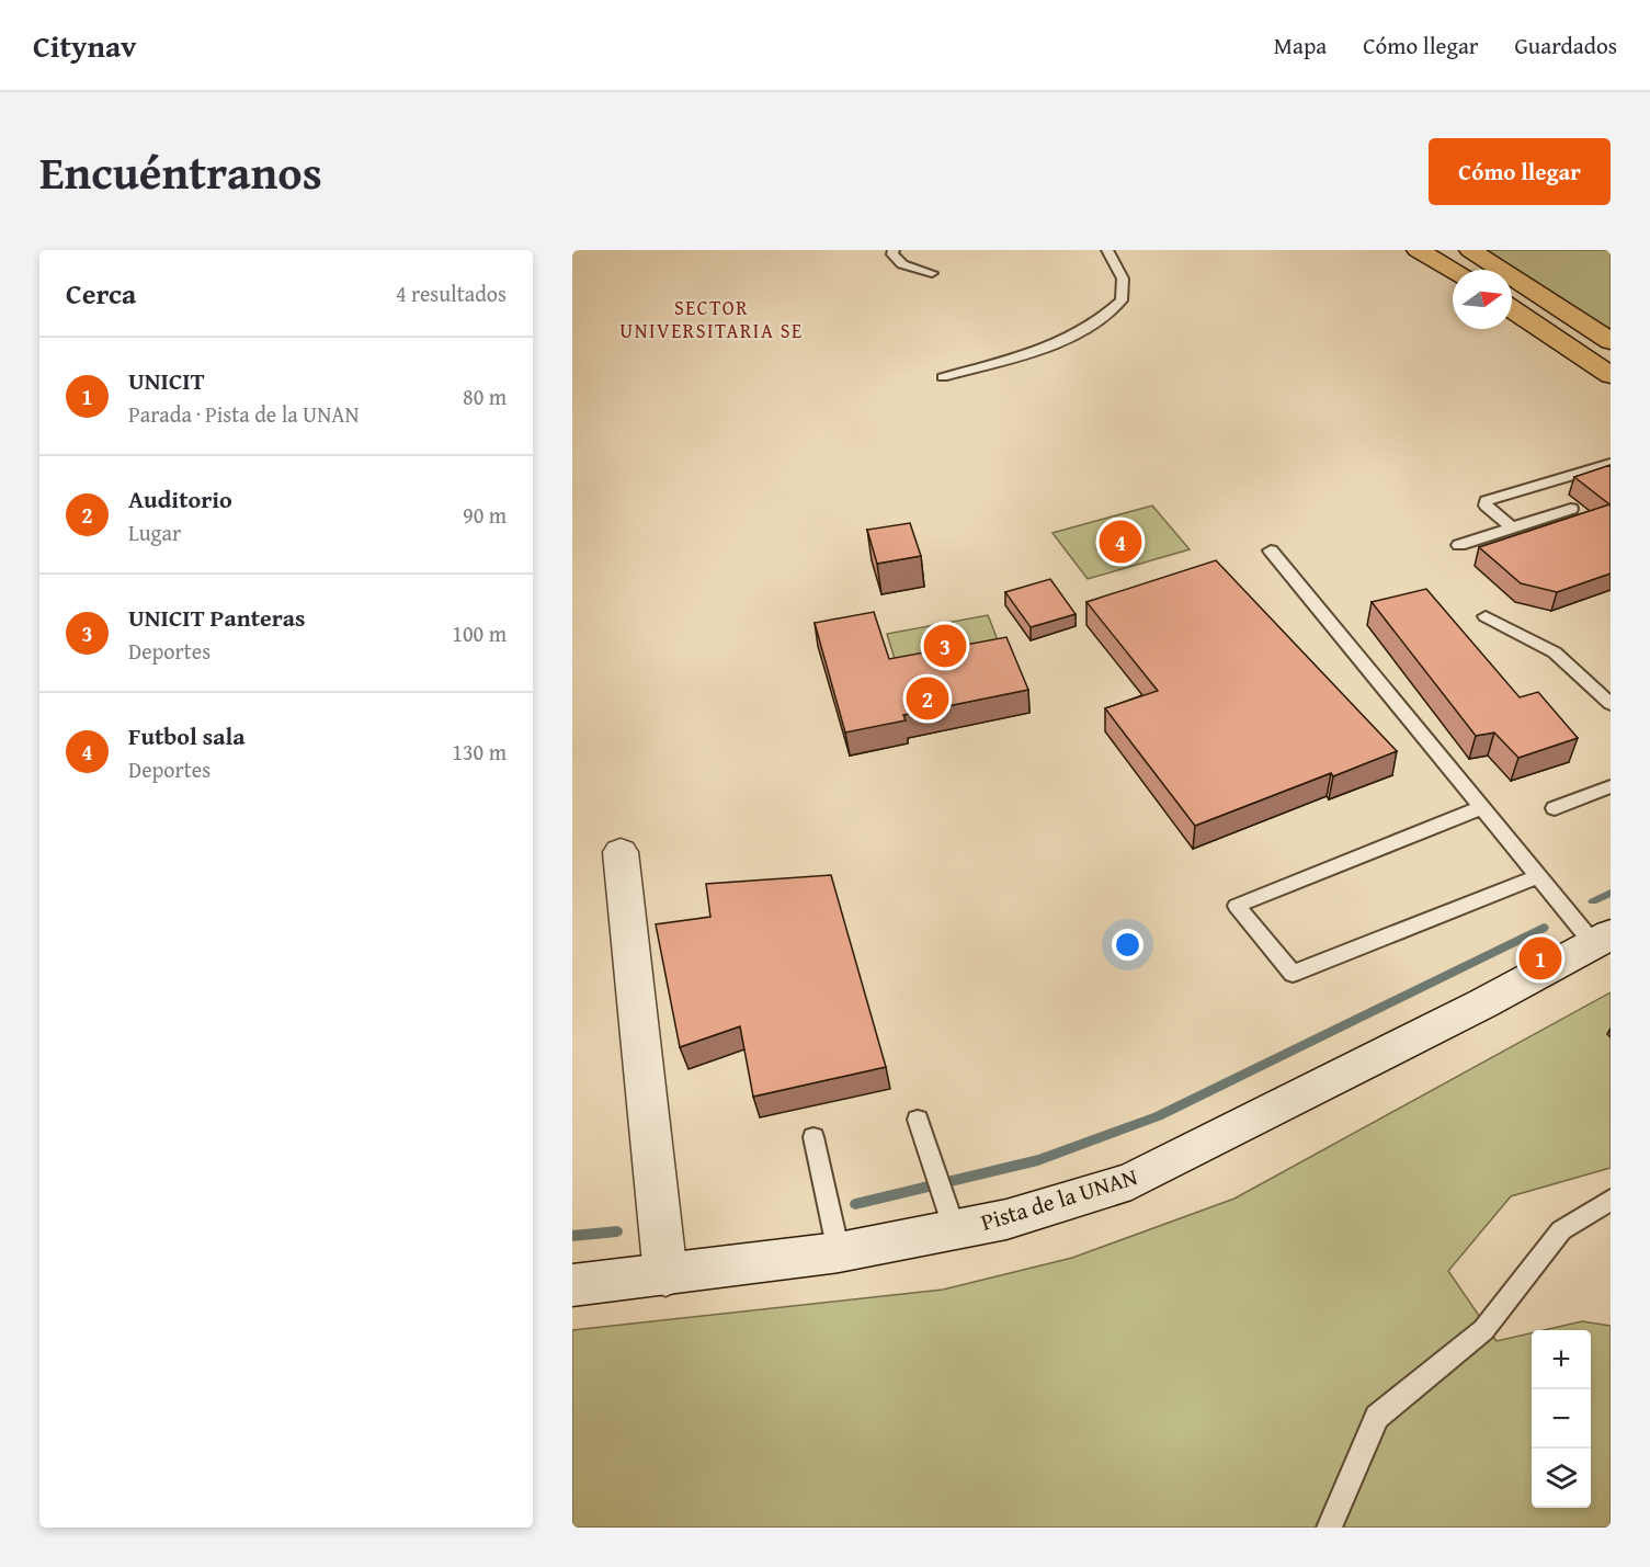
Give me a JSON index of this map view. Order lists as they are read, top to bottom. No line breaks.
{"streets":{"main road":["Pista de la UNAN"]},"districts":["SECTOR UNIVERSITARIA SE"],"north":"right","page":{"header":"Citynav","nav":["Mapa","Cómo llegar","Guardados"],"title":"Encuéntranos","buttons":"Cómo llegar","heading":["Cerca","4 resultados"],"list":[{"mark":"1","name":"UNICIT","note":"Parada · Pista de la UNAN","value":"80 m"},{"mark":"2","name":"Auditorio","note":"Lugar","value":"90 m"},{"mark":"3","name":"UNICIT Panteras","note":"Deportes","value":"100 m"},{"mark":"4","name":"Futbol sala","note":"Deportes","value":"130 m"}],"pins":["4","3","2","1"],"map_buttons":["+","−"]}}
